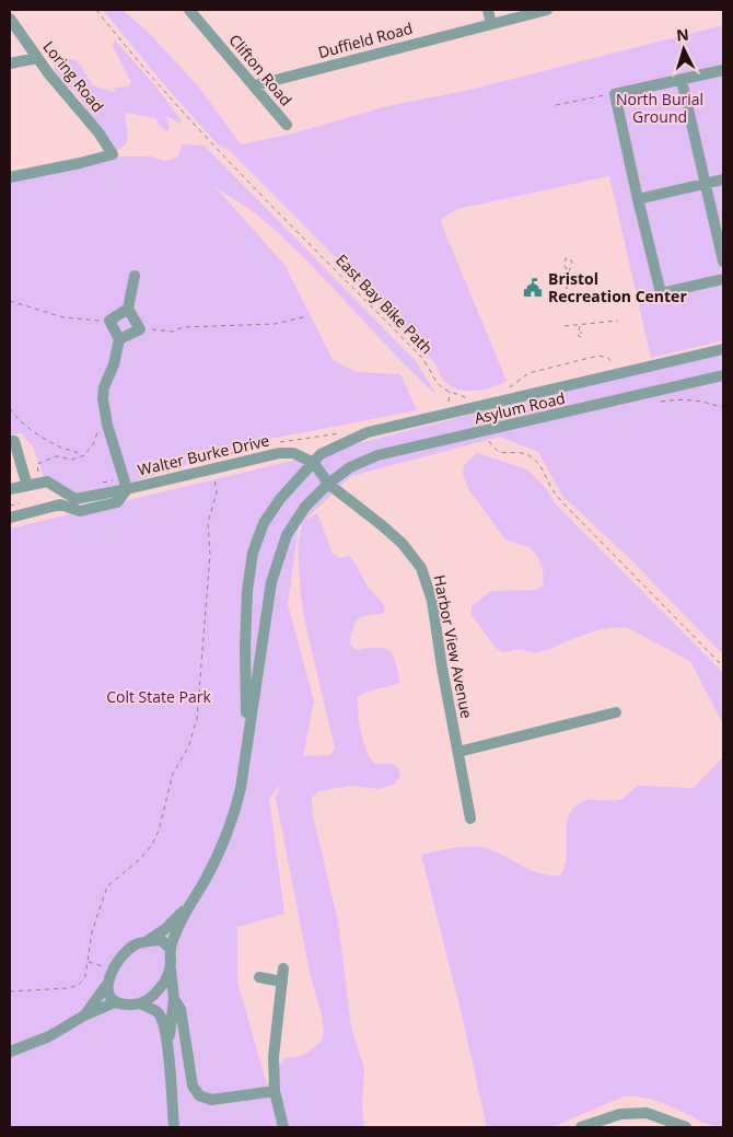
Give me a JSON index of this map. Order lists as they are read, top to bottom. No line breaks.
{"streets":{"street":["Duffield Road","Clifton Road","Loring Road","Asylum Road","Walter Burke Drive","Harbor View Avenue"],"path":["East Bay Bike Path"]},"crossings":[["Duffield Road","Clifton Road"],["East Bay Bike Path","Asylum Road"],["Asylum Road","Walter Burke Drive"],["Asylum Road","Harbor View Avenue"],["Walter Burke Drive","Harbor View Avenue"]],"parks":["North Burial Ground","Colt State Park"],"places":{"public building":["Bristol Recreation Center"]},"north":"top"}
